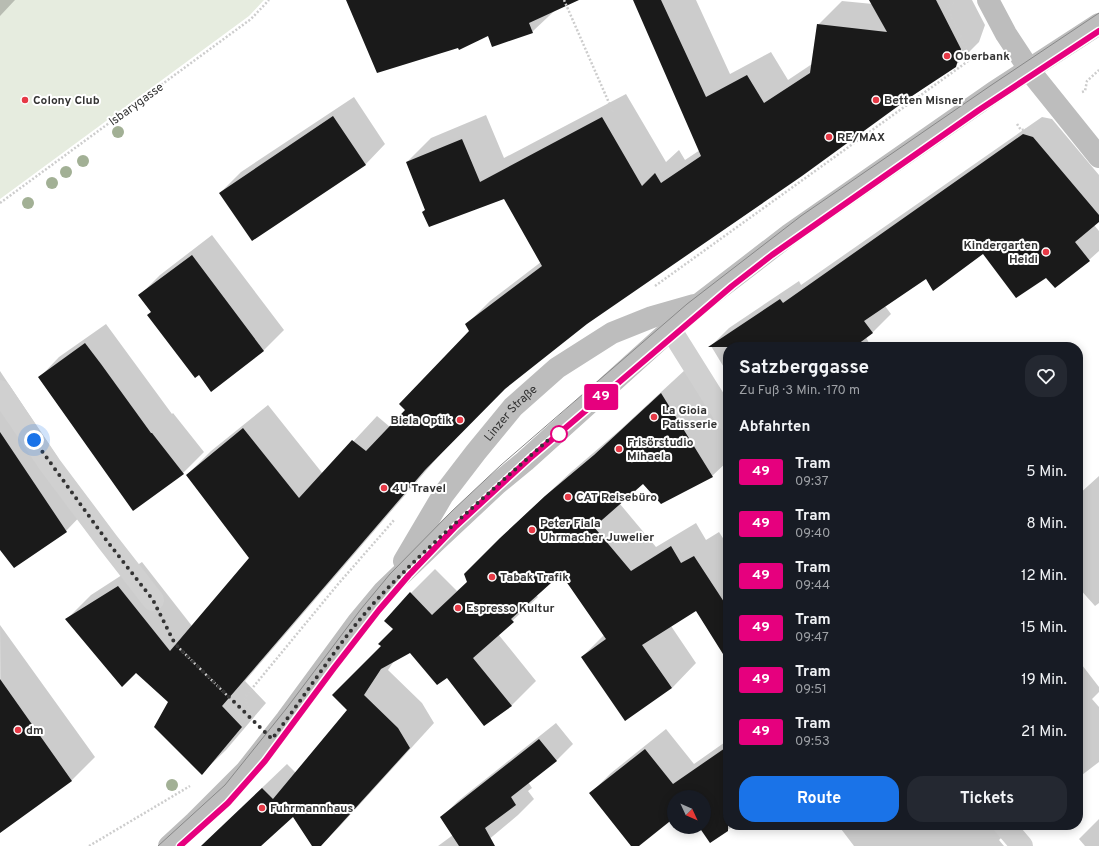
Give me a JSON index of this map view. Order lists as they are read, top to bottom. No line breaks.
{"streets":{"main road":["Linzer Straße"],"path":["Isbarygasse"]},"places":["Oberbank","Colony Club","Betten Misner","RE/MAX","Kindergarten Heidi","La Gioia Patisserie","Biela Optik","Frisörstudio Mihaela","4U Travel","CAT Reisebüro","Peter Fiala Uhrmacher Juwelier","Tabak Trafik","Espresso Kultur","dm","Fuhrmannhaus"],"lines":["tram line 49"],"north":"bottom right","page":{"on_map":"49","heading":[["Satzberggasse","Zu Fuß · 3 Min. · 170 m"],"Abfahrten"],"list":[{"mark":"49","name":"Tram","note":"09:37","value":"5 Min."},{"mark":"49","name":"Tram","note":"09:40","value":"8 Min."},{"mark":"49","name":"Tram","note":"09:44","value":"12 Min."},{"mark":"49","name":"Tram","note":"09:47","value":"15 Min."},{"mark":"49","name":"Tram","note":"09:51","value":"19 Min."},{"mark":"49","name":"Tram","note":"09:53","value":"21 Min."}],"buttons":["Route","Tickets"]}}
